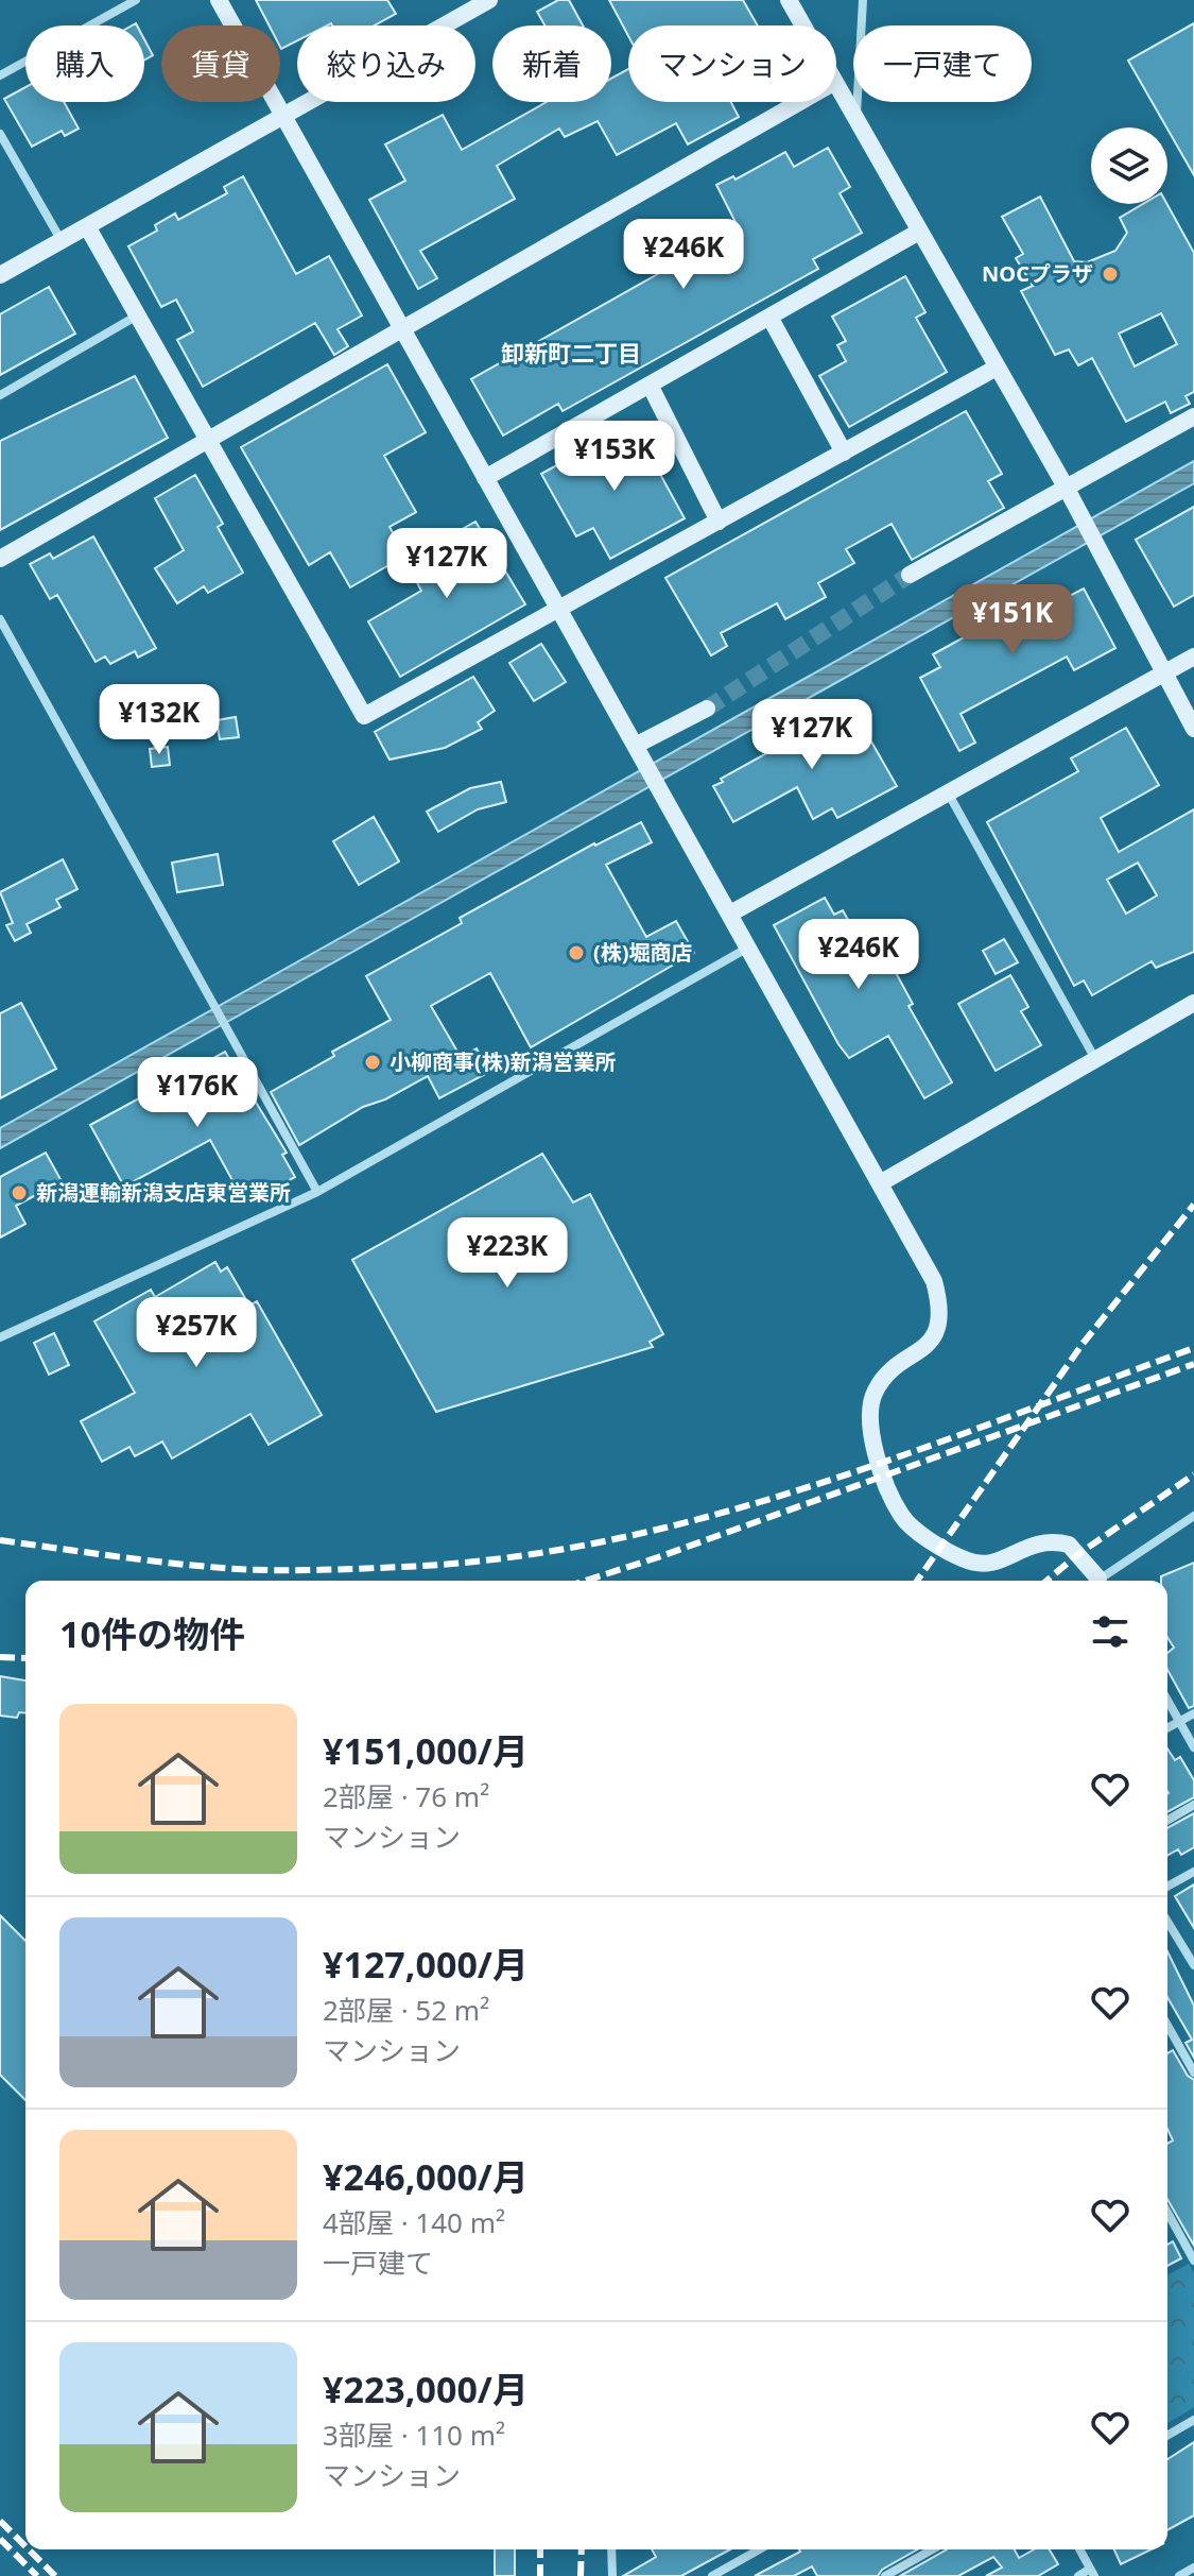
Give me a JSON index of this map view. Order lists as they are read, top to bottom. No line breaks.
{"districts":["卸新町二丁目"],"places":["NOCプラザ","(株)堀商店","小柳商事(株)新潟営業所","新潟運輸新潟支店東営業所"],"page":{"chip":["購入","賃貸","絞り込み","新着","マンション","一戸建て"],"price":["¥246K","¥153K","¥127K","¥151K","¥132K","¥127K","¥246K","¥176K","¥223K","¥257K"],"heading":"10件の物件","list":[{"name":"¥151,000/月","note":"2部屋 · 76 m² · マンション"},{"name":"¥127,000/月","note":"2部屋 · 52 m² · マンション"},{"name":"¥246,000/月","note":"4部屋 · 140 m² · 一戸建て"},{"name":"¥223,000/月","note":"3部屋 · 110 m² · マンション"}]}}
